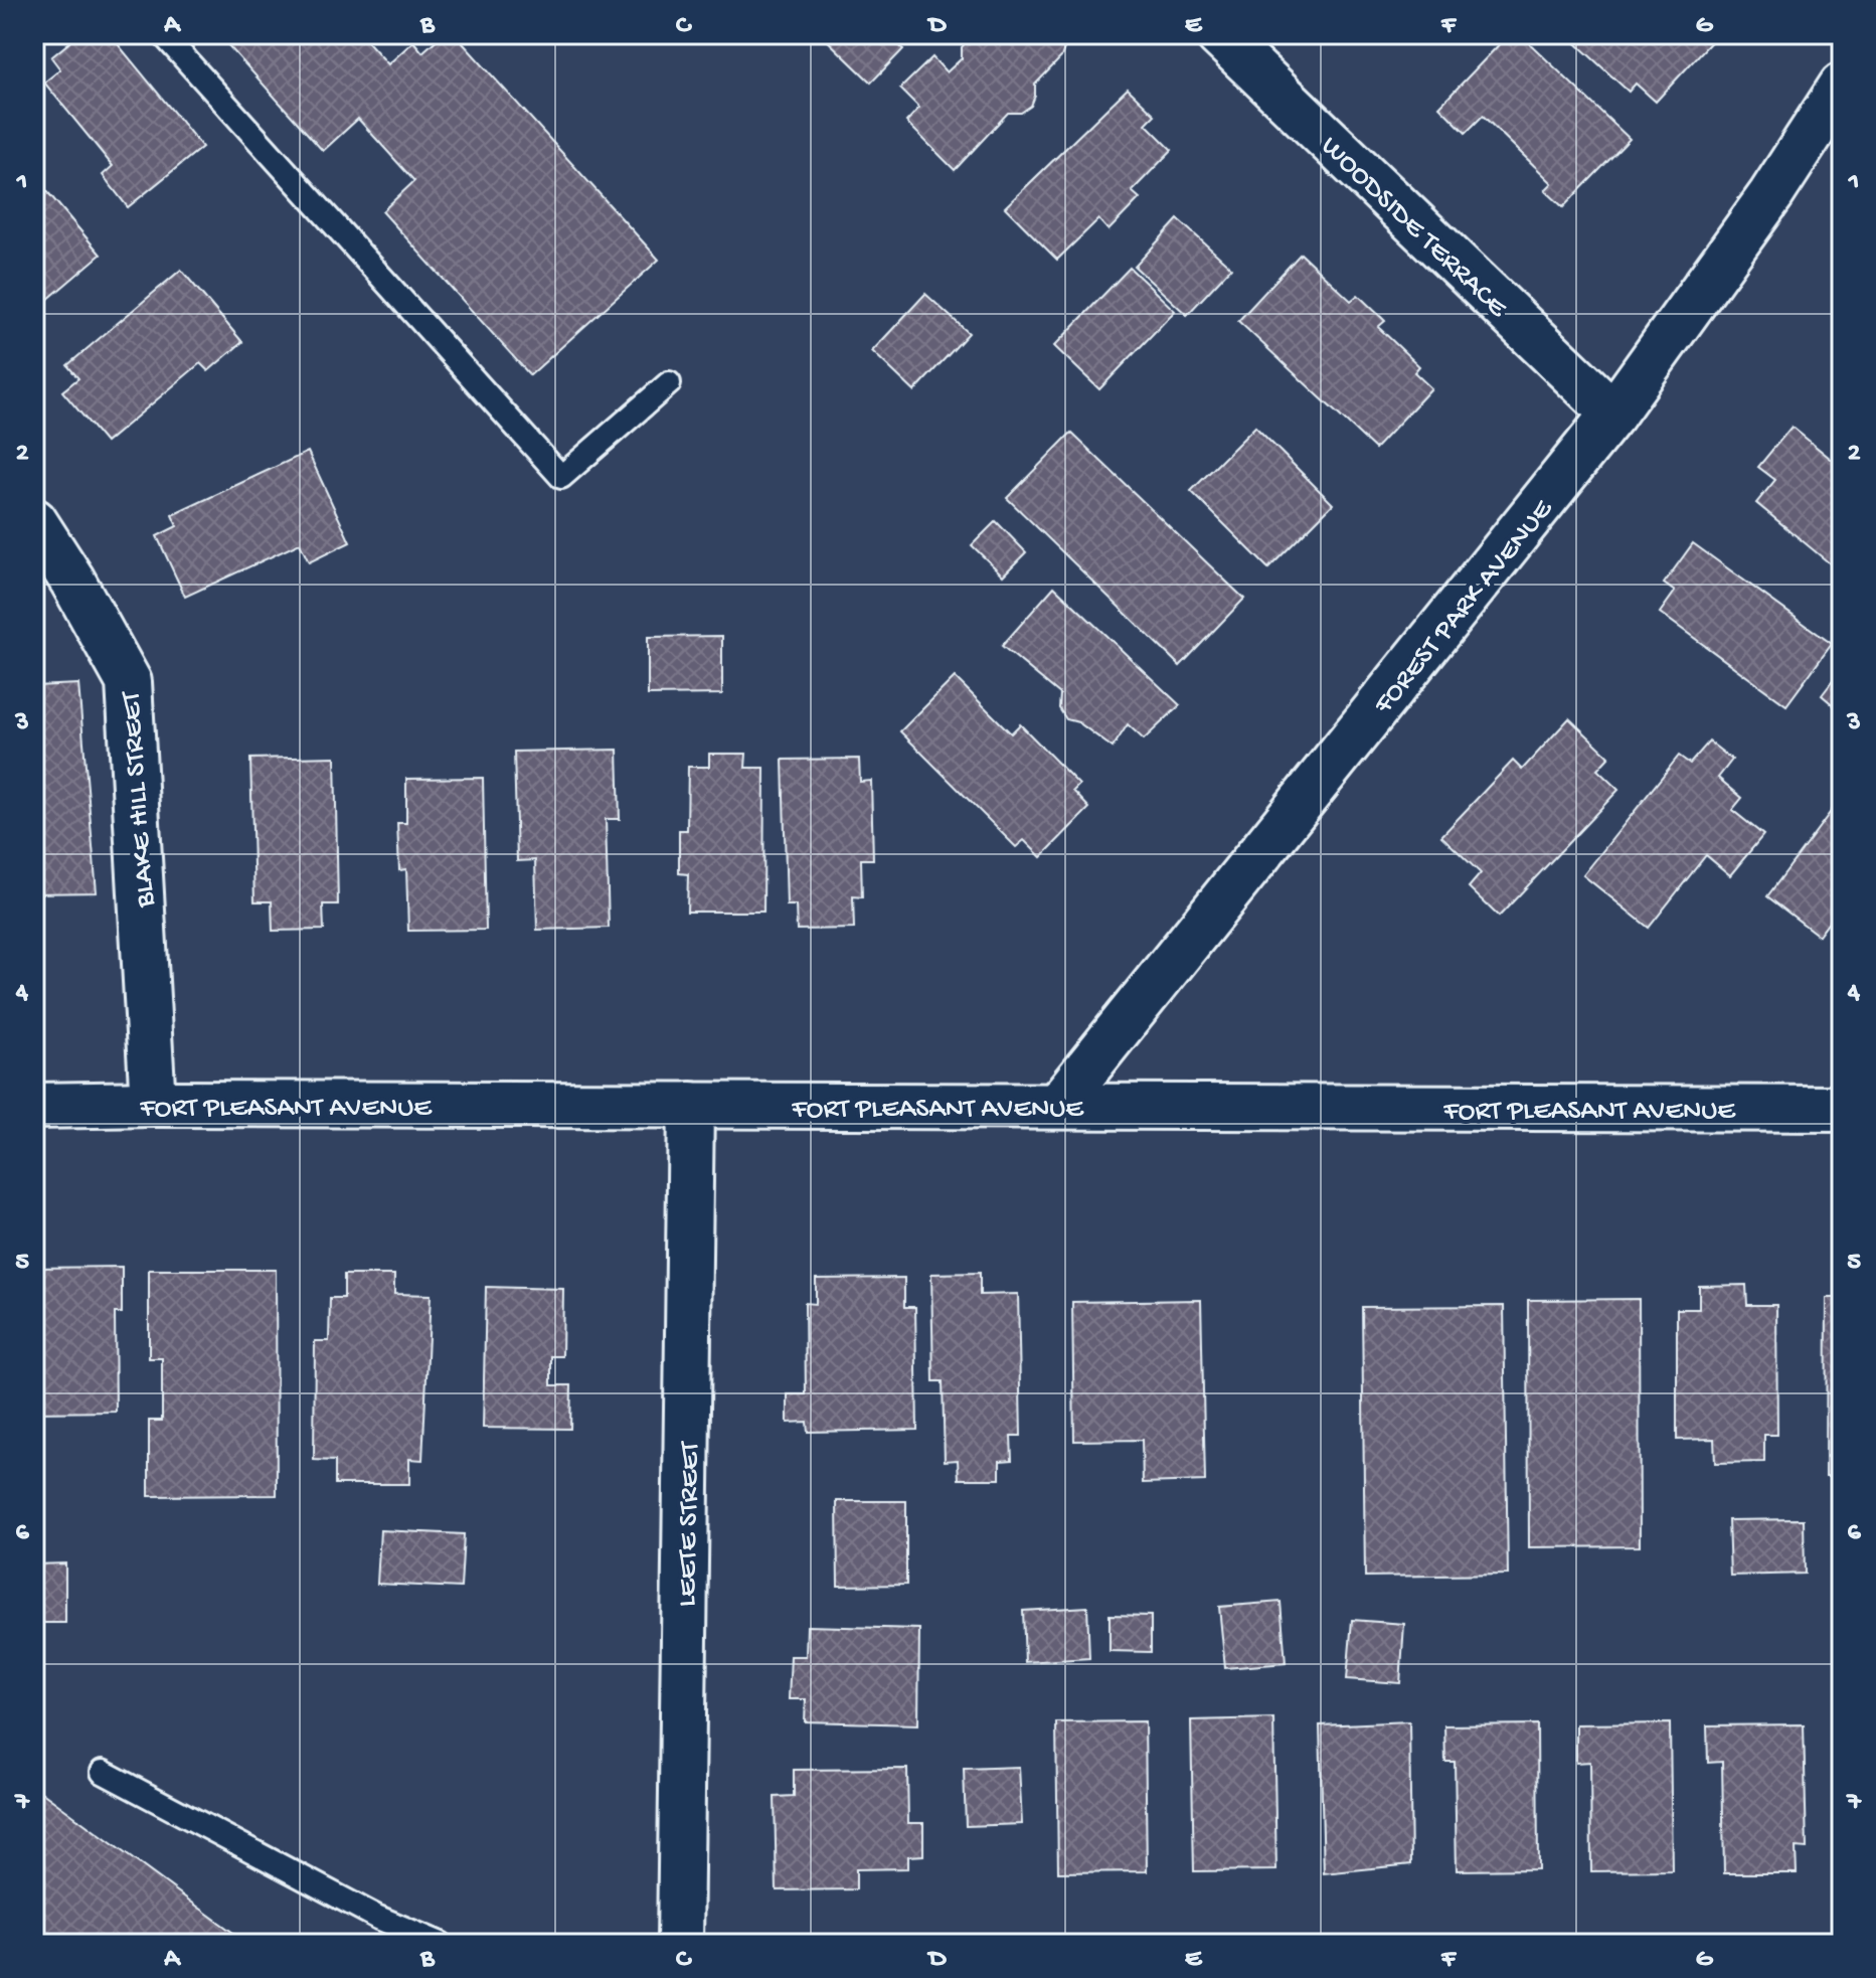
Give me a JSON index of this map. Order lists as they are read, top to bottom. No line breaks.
{"streets":{"street":["WOODSIDE TERRACE","FOREST PARK AVENUE","BLAKE HILL STREET","FORT PLEASANT AVENUE","LEETE STREET"]},"crossings":[["WOODSIDE TERRACE","FOREST PARK AVENUE"],["FOREST PARK AVENUE","FORT PLEASANT AVENUE"],["BLAKE HILL STREET","FORT PLEASANT AVENUE"],["FORT PLEASANT AVENUE","LEETE STREET"]],"grid":{"columns":["A","B","C","D","E","F","G"],"rows":["1","2","3","4","5","6","7"]}}
